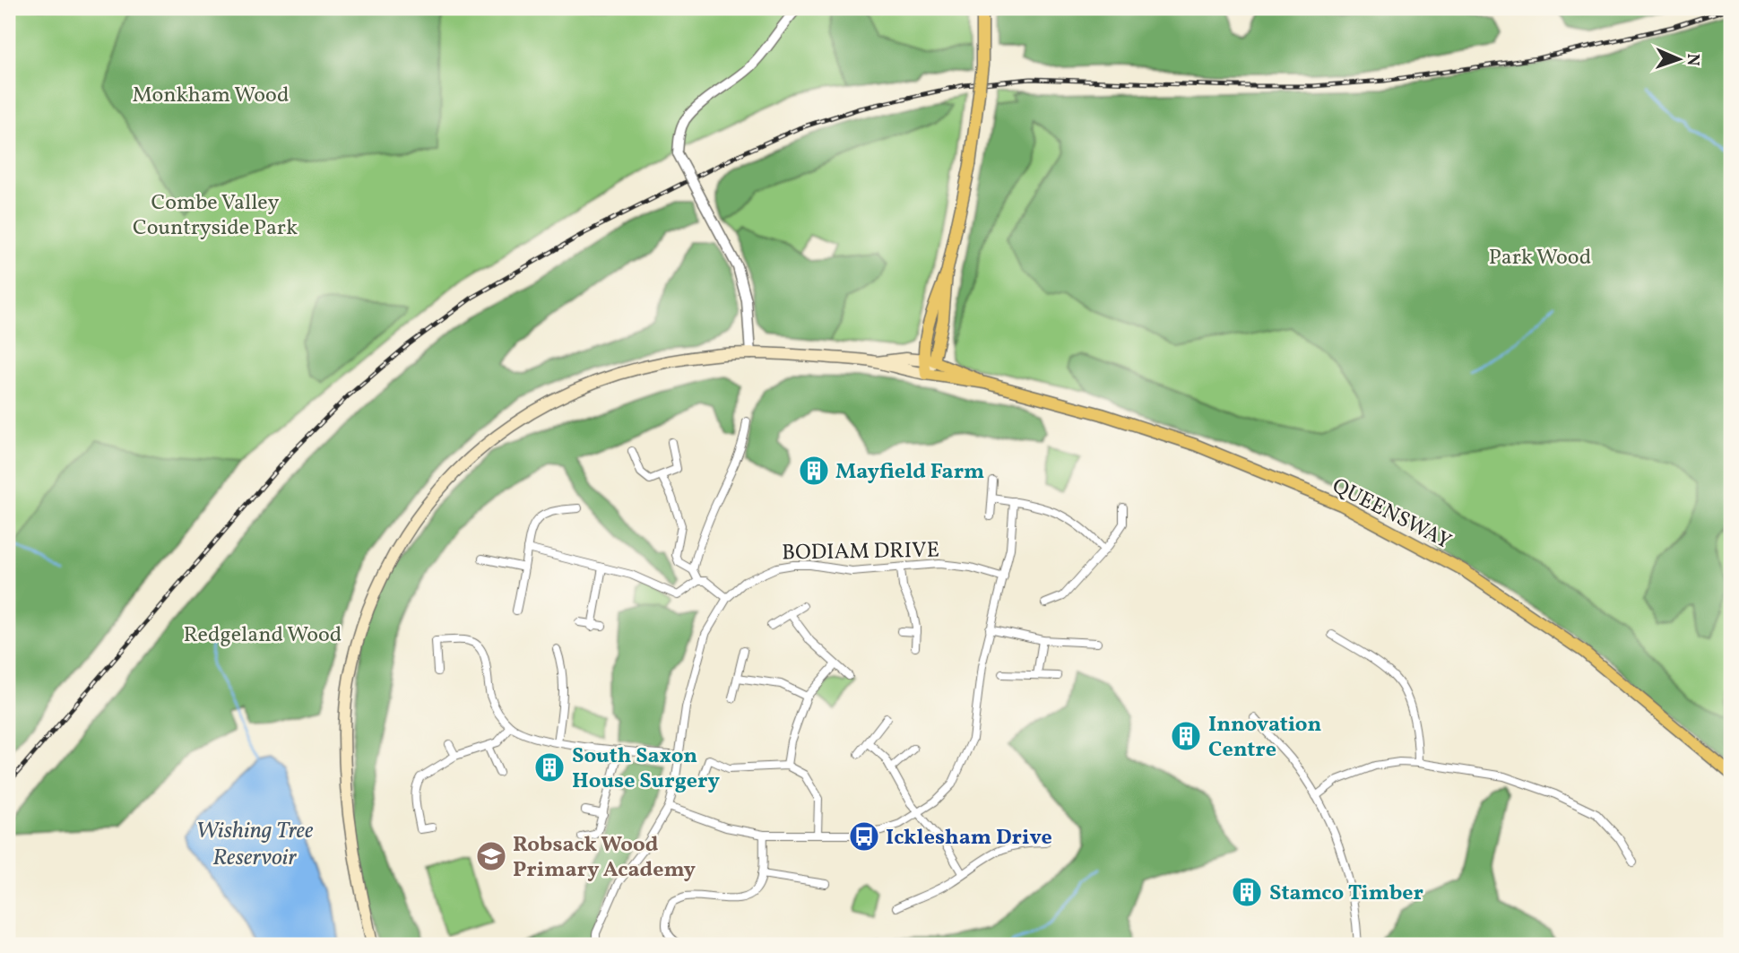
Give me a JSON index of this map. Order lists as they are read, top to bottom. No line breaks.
{"streets":{"main road":["QUEENSWAY"],"street":["BODIAM DRIVE"]},"water":["Wishing Tree Reservoir"],"parks":["Monkham Wood","Combe Valley Countryside Park","Park Wood","Redgeland Wood"],"places":{"building":["Mayfield Farm","Innovation Centre","South Saxon House Surgery","Stamco Timber"],"bus stop":["Icklesham Drive"],"school or university":["Robsack Wood Primary Academy"]},"north":"right"}
